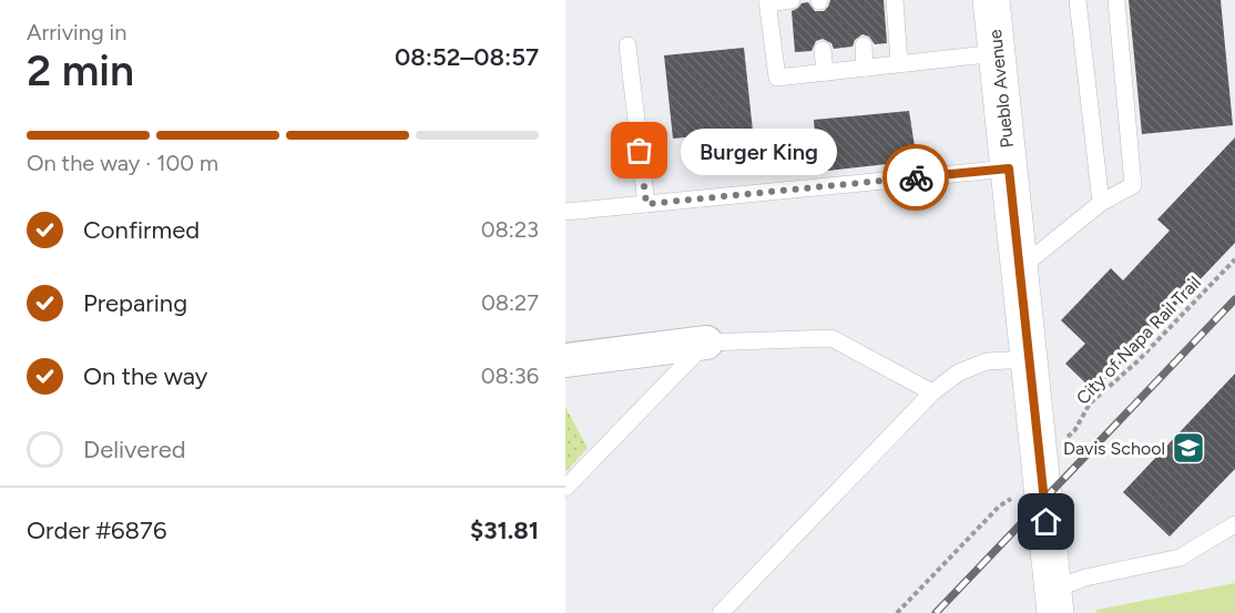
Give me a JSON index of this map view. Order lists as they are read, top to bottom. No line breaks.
{"streets":{"street":["Pueblo Avenue"],"path":["City of Napa Rail Trail"]},"crossings":[["Pueblo Avenue","City of Napa Rail Trail"]],"places":{"other":["Burger King"],"school or university":["Davis School"]},"page":{"heading":["2 min","Arriving in","08:52–08:57"],"panel":["Order #6876","$31.81"],"bar":"On the way · 100 m","bubble":"Burger King","list":[["Confirmed","08:23"],["Preparing","08:27"],["On the way","08:36"],"Delivered"]}}
